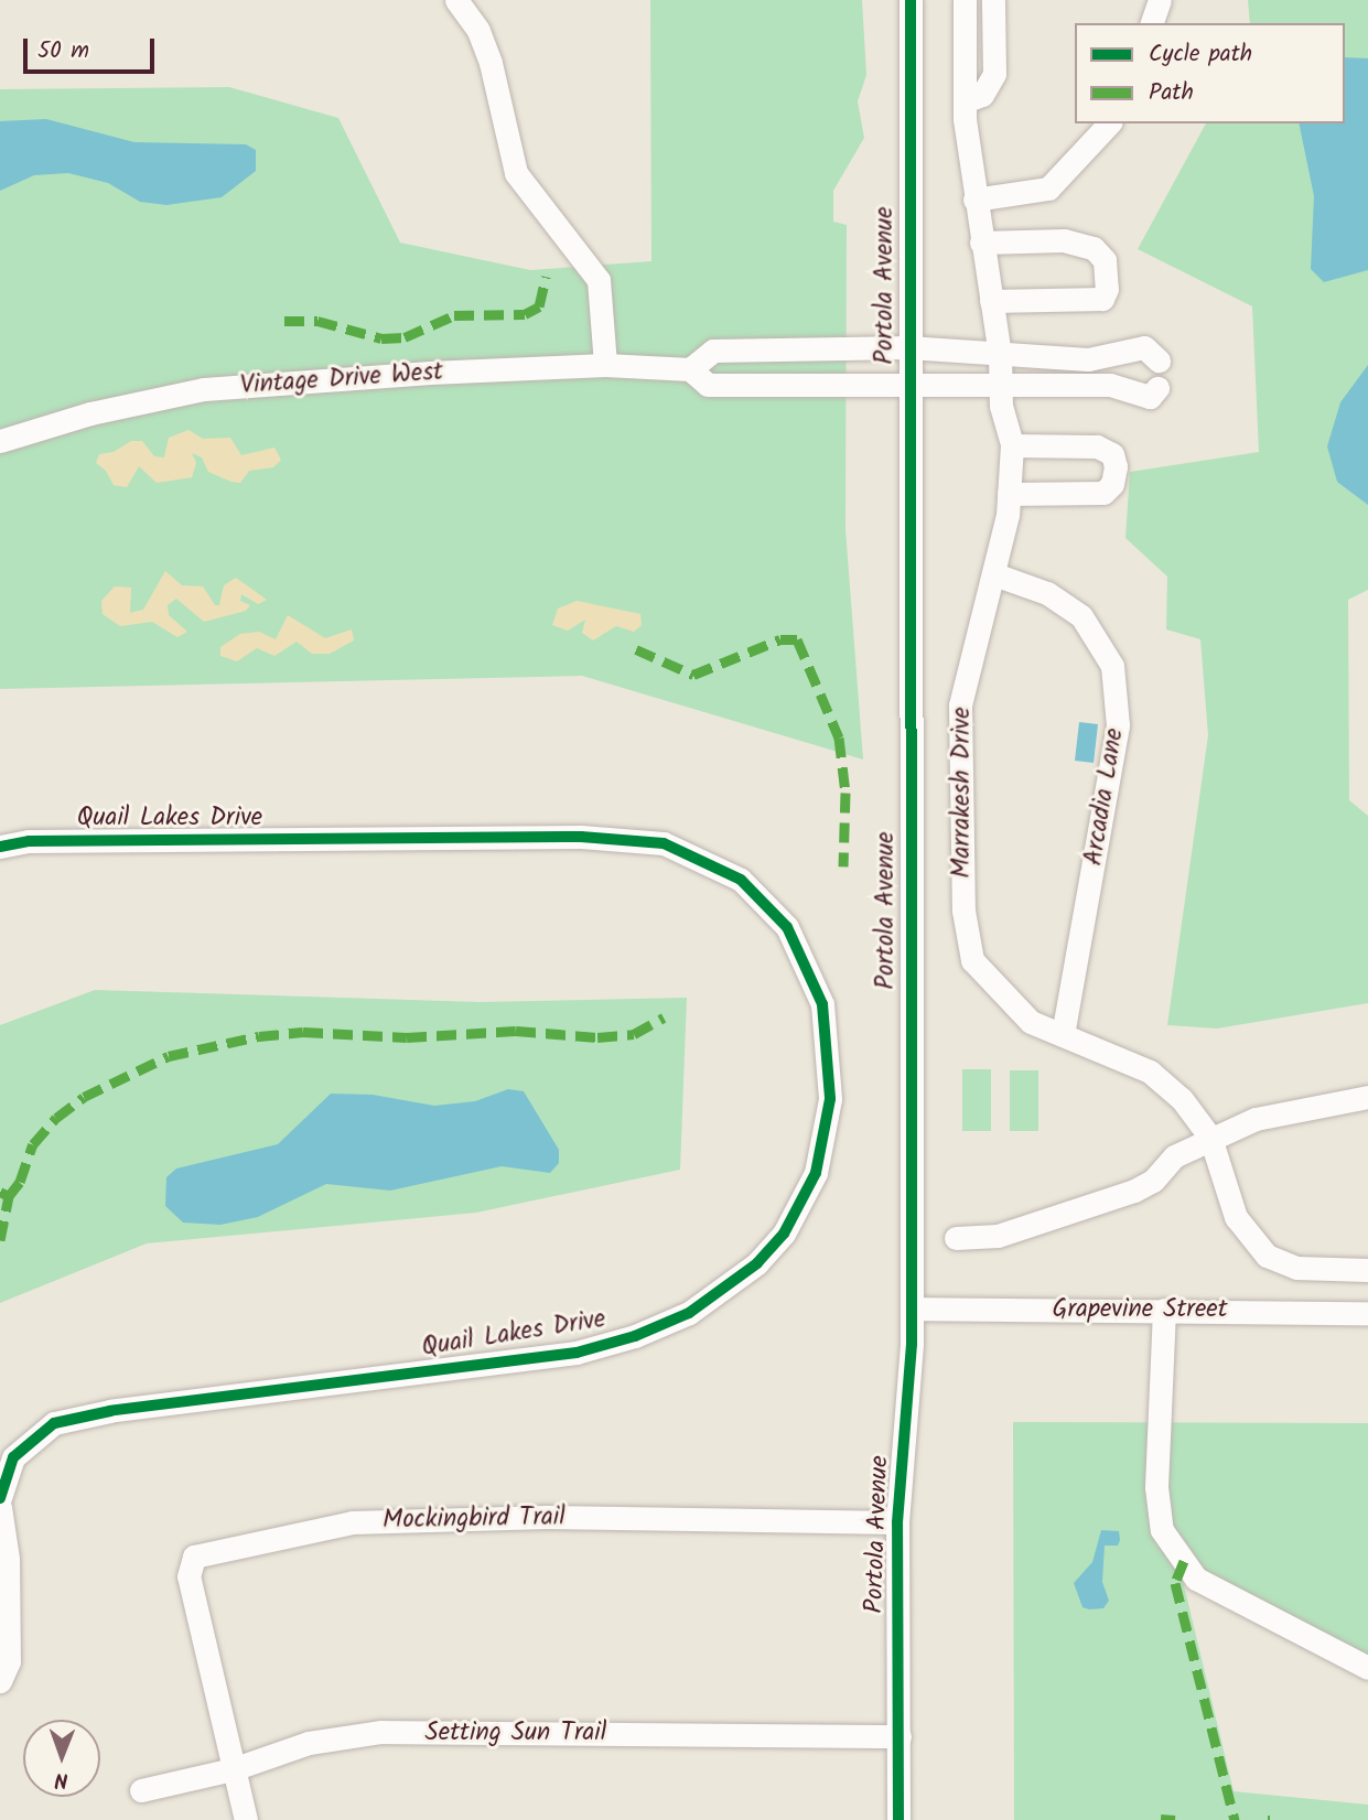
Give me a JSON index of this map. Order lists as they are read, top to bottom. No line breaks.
{"streets":{"street":["Portola Avenue","Vintage Drive West","Marrakesh Drive","Arcadia Lane","Quail Lakes Drive","Grapevine Street","Mockingbird Trail","Setting Sun Trail"]},"crossings":[["Portola Avenue","Vintage Drive West"],["Portola Avenue","Grapevine Street"],["Portola Avenue","Mockingbird Trail"],["Portola Avenue","Setting Sun Trail"],["Vintage Drive West","Marrakesh Drive"],["Marrakesh Drive","Arcadia Lane"],["Mockingbird Trail","Setting Sun Trail"]],"legend":["Cycle path","Path"],"scale_bar":"50 m","north":"bottom"}
